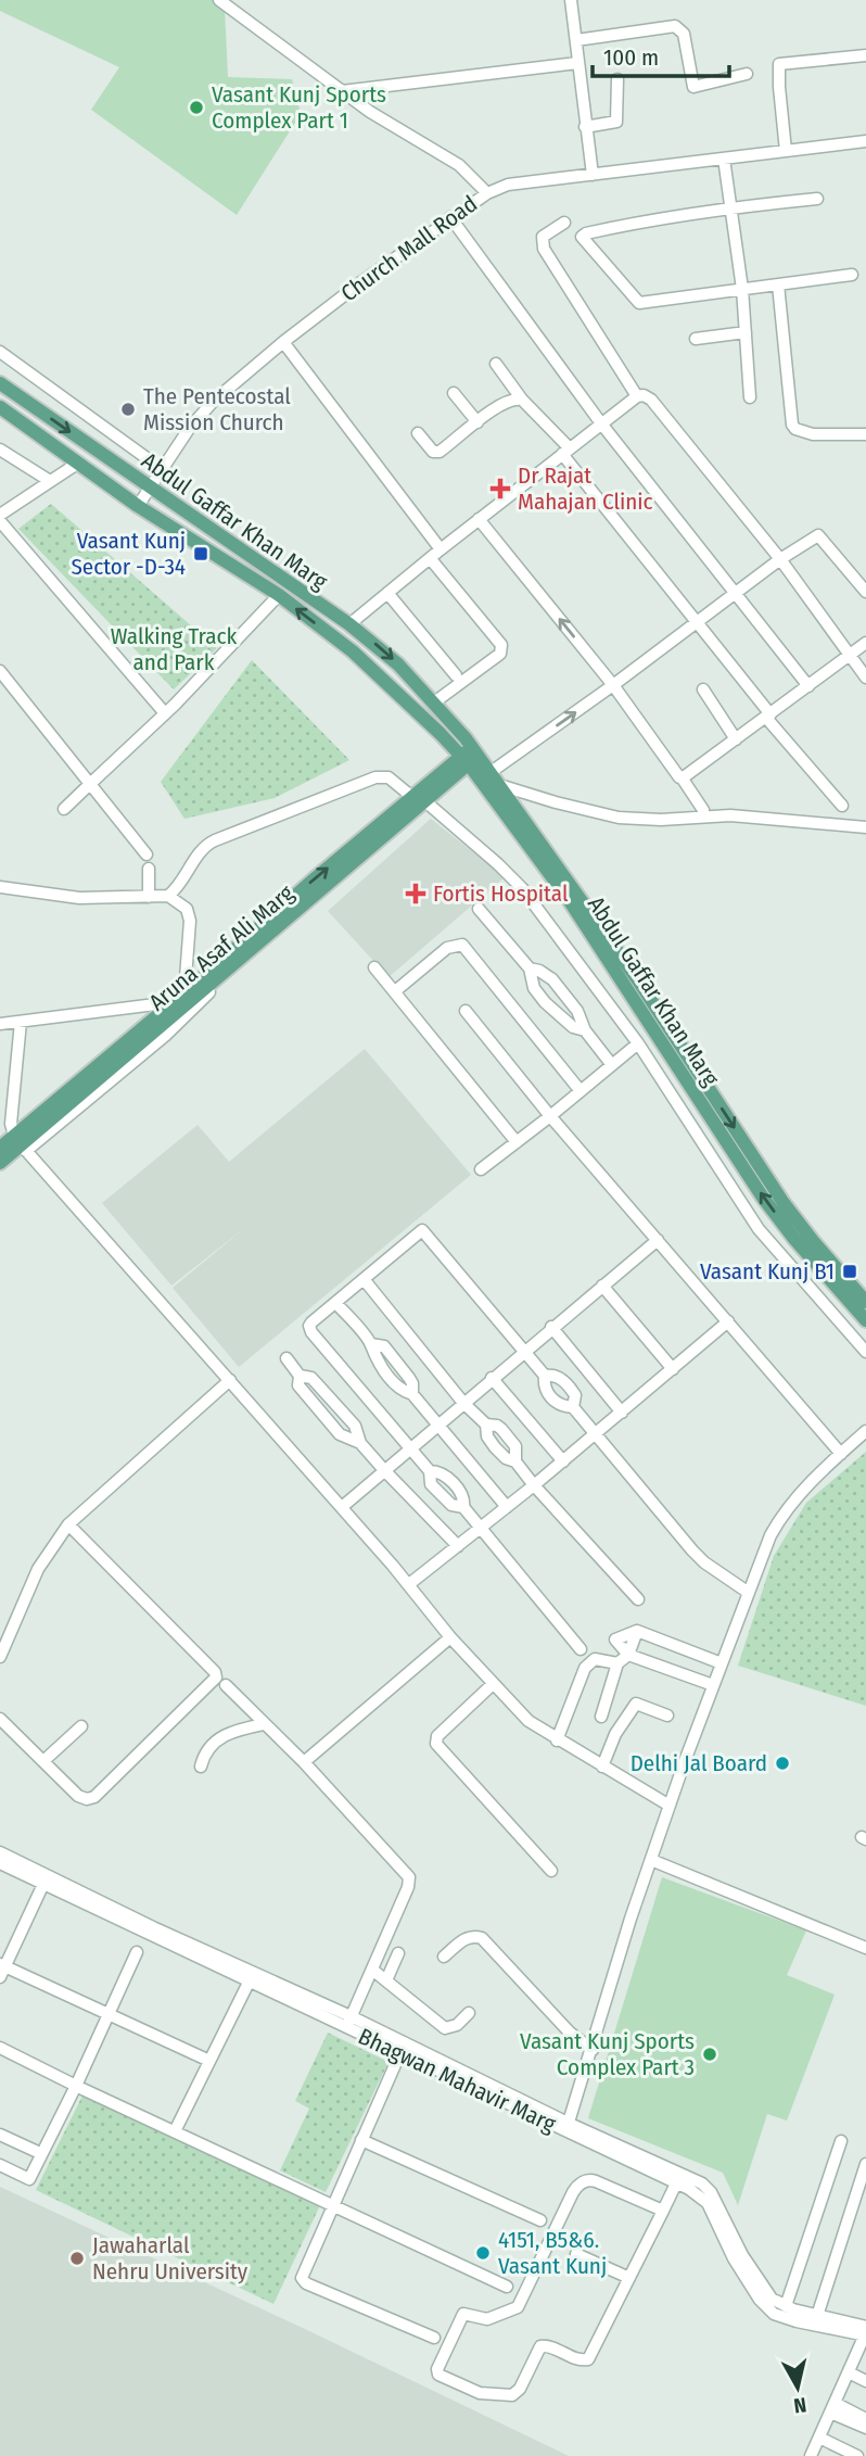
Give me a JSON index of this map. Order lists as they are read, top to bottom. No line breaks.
{"streets":{"main road":["Abdul Gaffar Khan Marg","Aruna Asaf Ali Marg"],"street":["Church Mall Road","Bhagwan Mahavir Marg"]},"crossings":[["Church Mall Road","Abdul Gaffar Khan Marg"],["Abdul Gaffar Khan Marg","Aruna Asaf Ali Marg"]],"parks":["Walking Track and Park"],"places":{"other":["Vasant Kunj Sports Complex Part 1","The Pentecostal Mission Church","Delhi Jal Board","Vasant Kunj Sports Complex Part 3","4151, B5&6. Vasant Kunj","Jawaharlal Nehru University"],"health":["Dr Rajat Mahajan Clinic","Fortis Hospital"],"transit":["Vasant Kunj Sector -D-34","Vasant Kunj B1"]},"scale_bar":"100 m","north":"bottom"}
